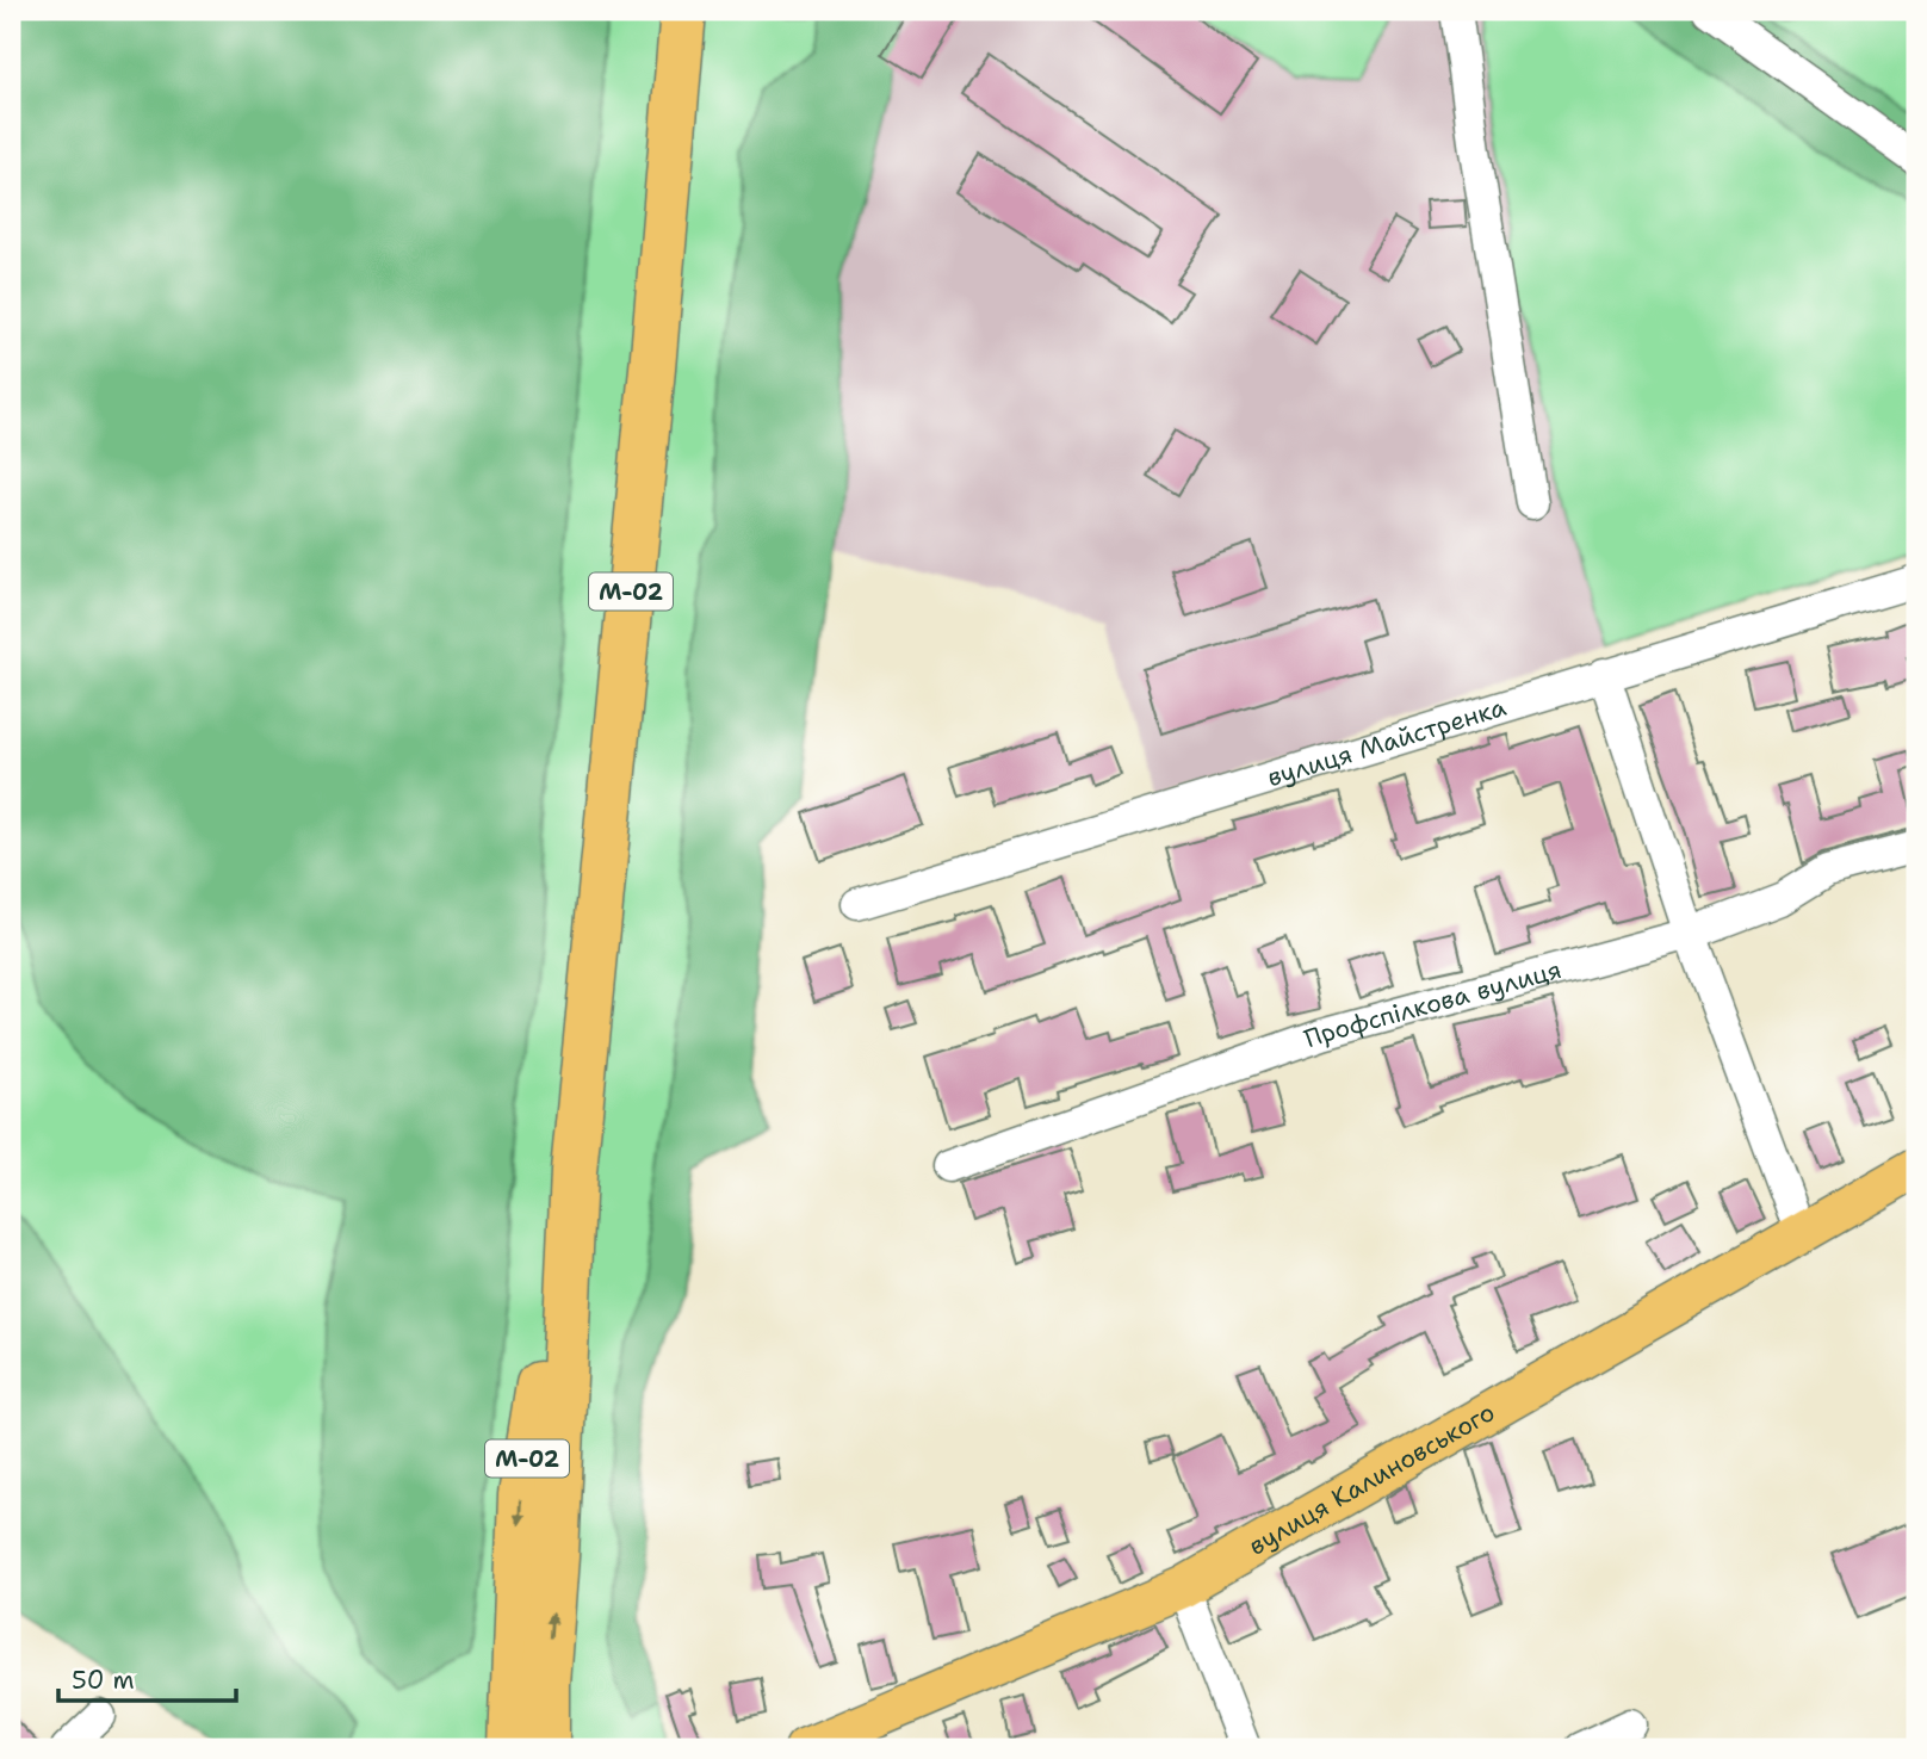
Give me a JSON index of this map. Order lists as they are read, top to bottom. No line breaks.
{"streets":{"highway":["М-02"],"main road":["вулиця Калиновського"],"street":["вулиця Майстренка","Профспілкова вулиця"]},"scale_bar":"50 m"}
